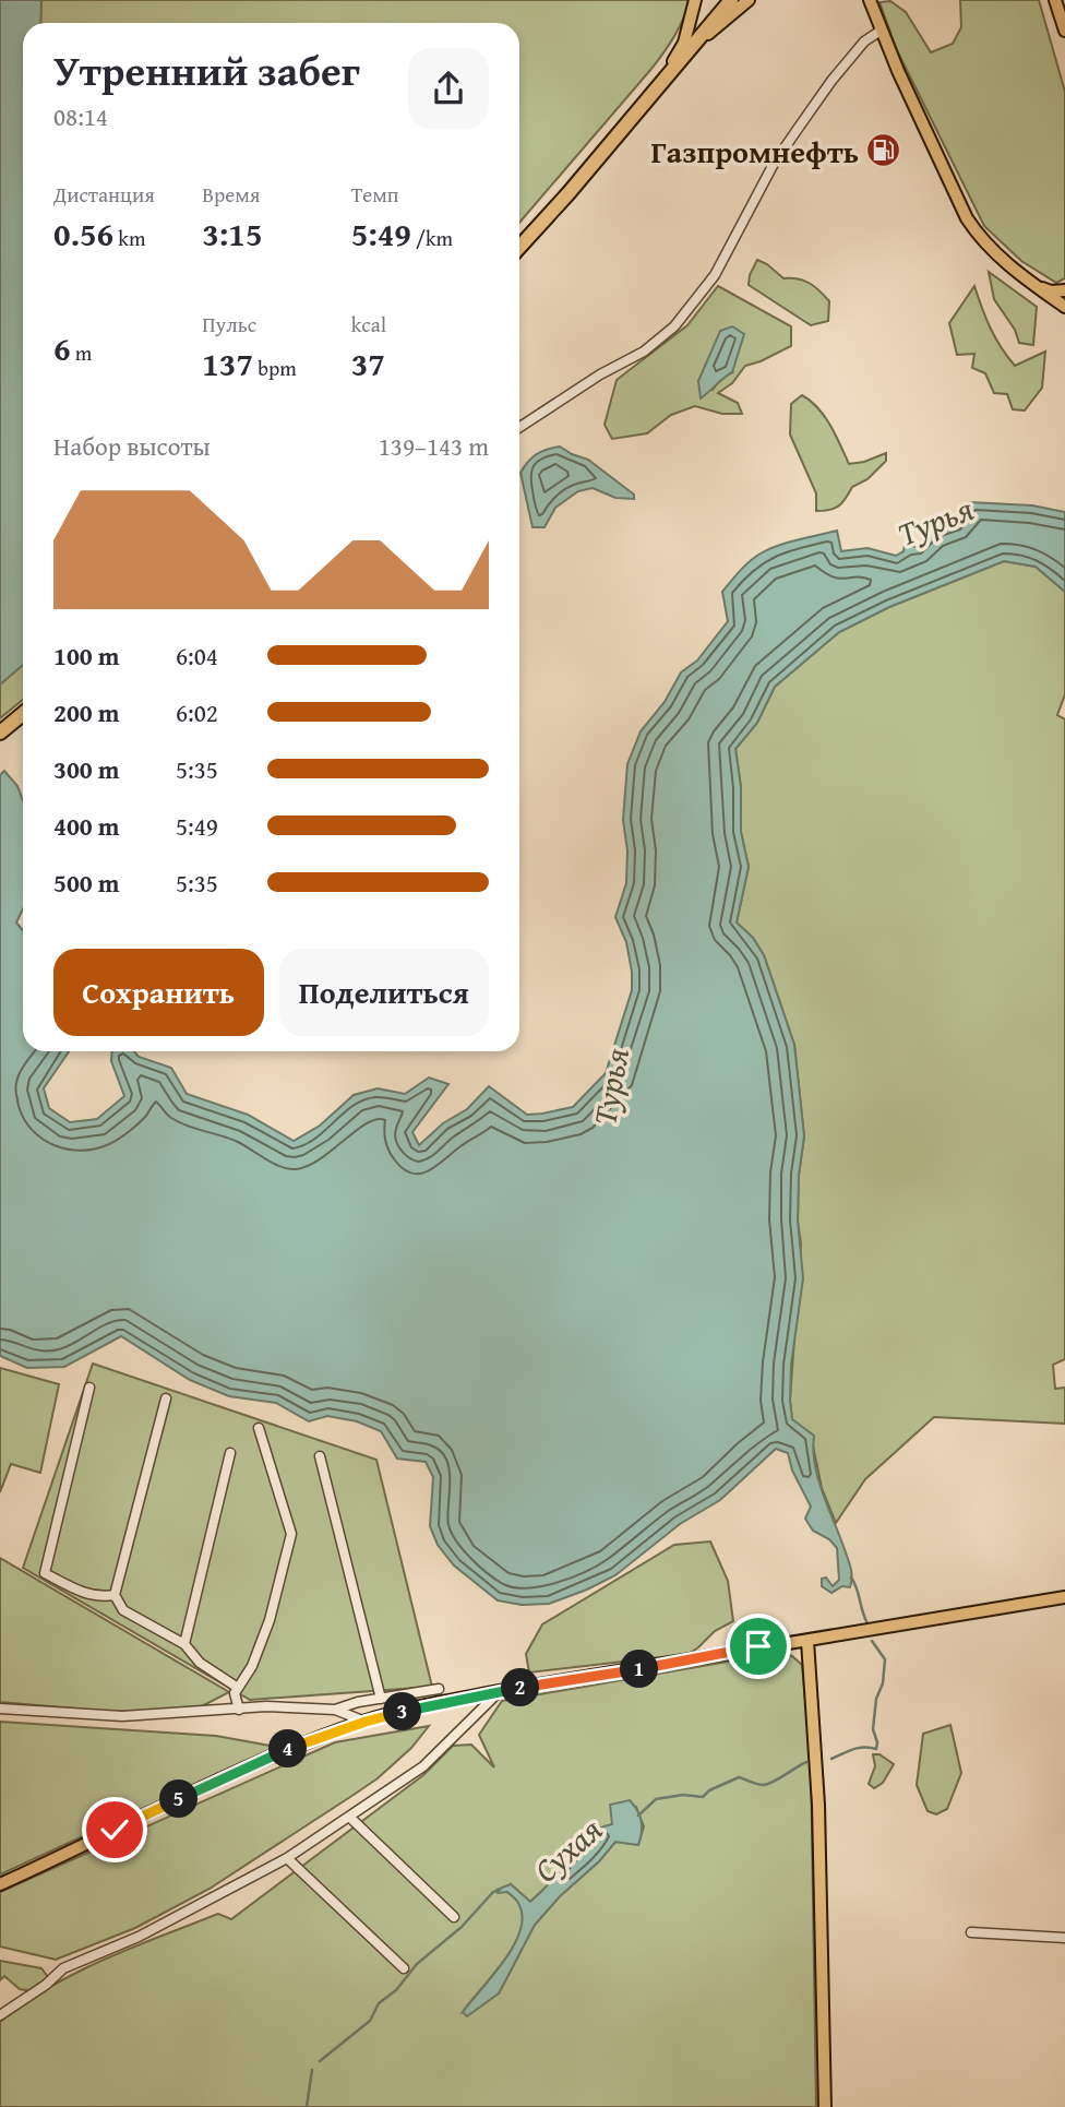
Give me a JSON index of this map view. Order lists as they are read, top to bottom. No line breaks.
{"water":["Турья","Сухая"],"places":{"fuel station":["Газпромнефть"]},"page":{"heading":["Утренний забег","08:14"],"stats":[["Дистанция","0.56 km"],["Время","3:15"],["Темп","5:49 /km"],["6 m"],["Пульс","137 bpm"],["kcal","37"]],"chart":["Набор высоты","139–143 m"],"list":[{"name":"100 m","note":"6:04"},{"name":"200 m","note":"6:02"},{"name":"300 m","note":"5:35"},{"name":"400 m","note":"5:49"},{"name":"500 m","note":"5:35"}],"buttons":["Сохранить","Поделиться"],"pins":["1","2","3","4","5"]}}
